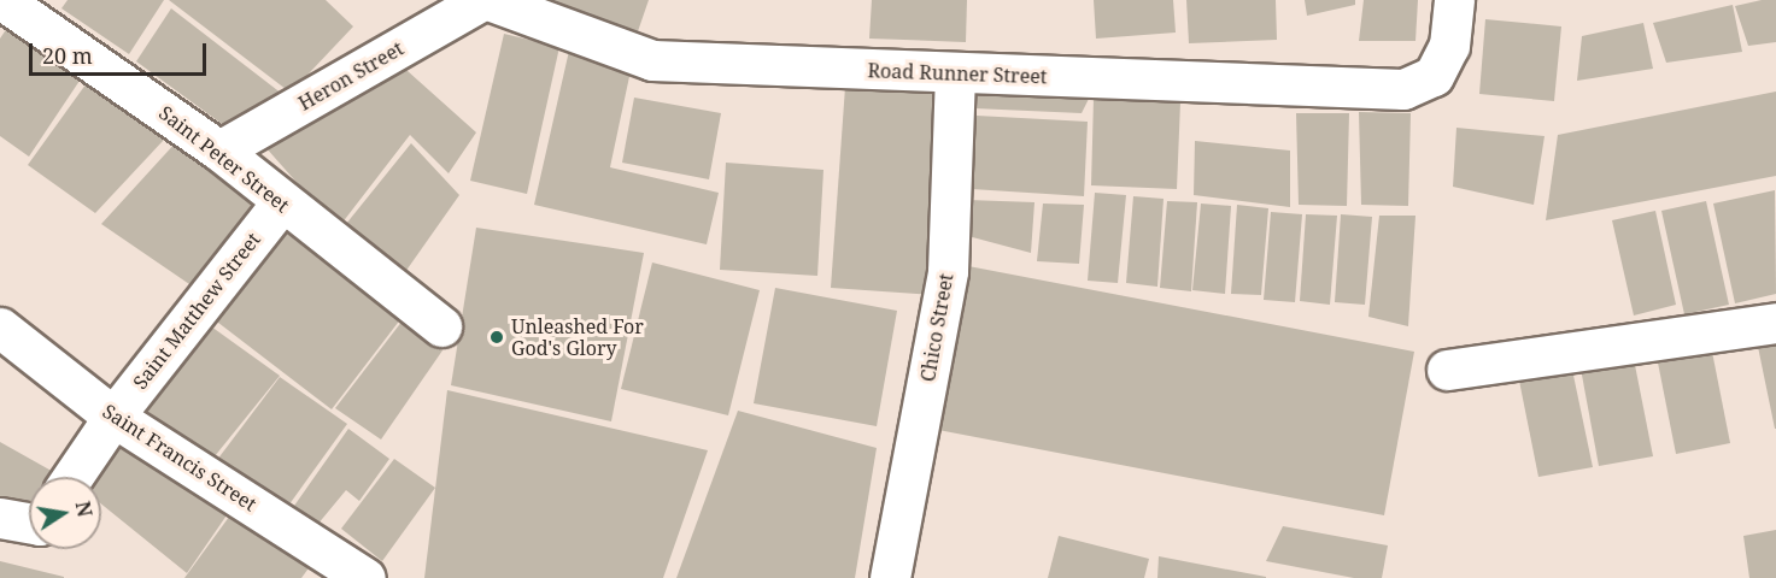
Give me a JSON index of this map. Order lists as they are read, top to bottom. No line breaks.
{"streets":{"street":["Road Runner Street","Heron Street","Saint Peter Street","Saint Matthew Street","Chico Street","Saint Francis Street"]},"crossings":[["Road Runner Street","Chico Street"],["Heron Street","Saint Peter Street"],["Saint Peter Street","Saint Matthew Street"],["Saint Matthew Street","Saint Francis Street"]],"places":["Unleashed For God's Glory"],"scale_bar":"20 m","north":"right"}
